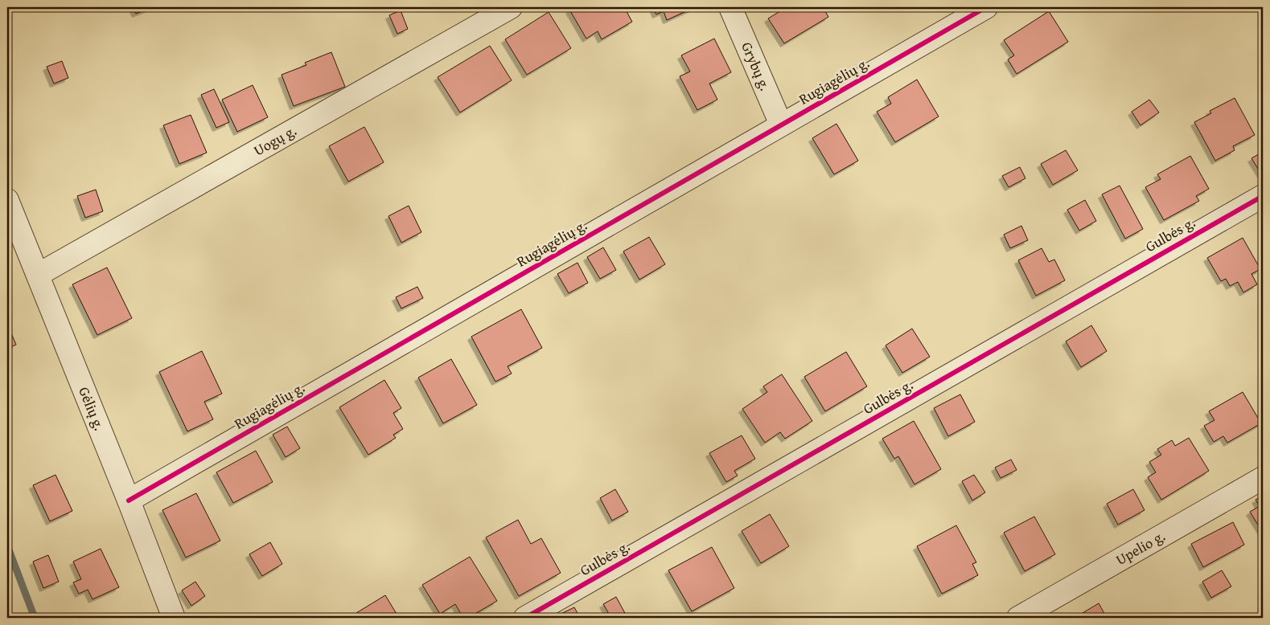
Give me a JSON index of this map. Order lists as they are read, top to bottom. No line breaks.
{"streets":{"street":["Grybų g.","Rugiagėlių g.","Uogų g.","Gulbės g.","Gėlių g.","Upelio g."]},"crossings":[["Grybų g.","Rugiagėlių g."],["Rugiagėlių g.","Gėlių g."],["Uogų g.","Gėlių g."]]}
